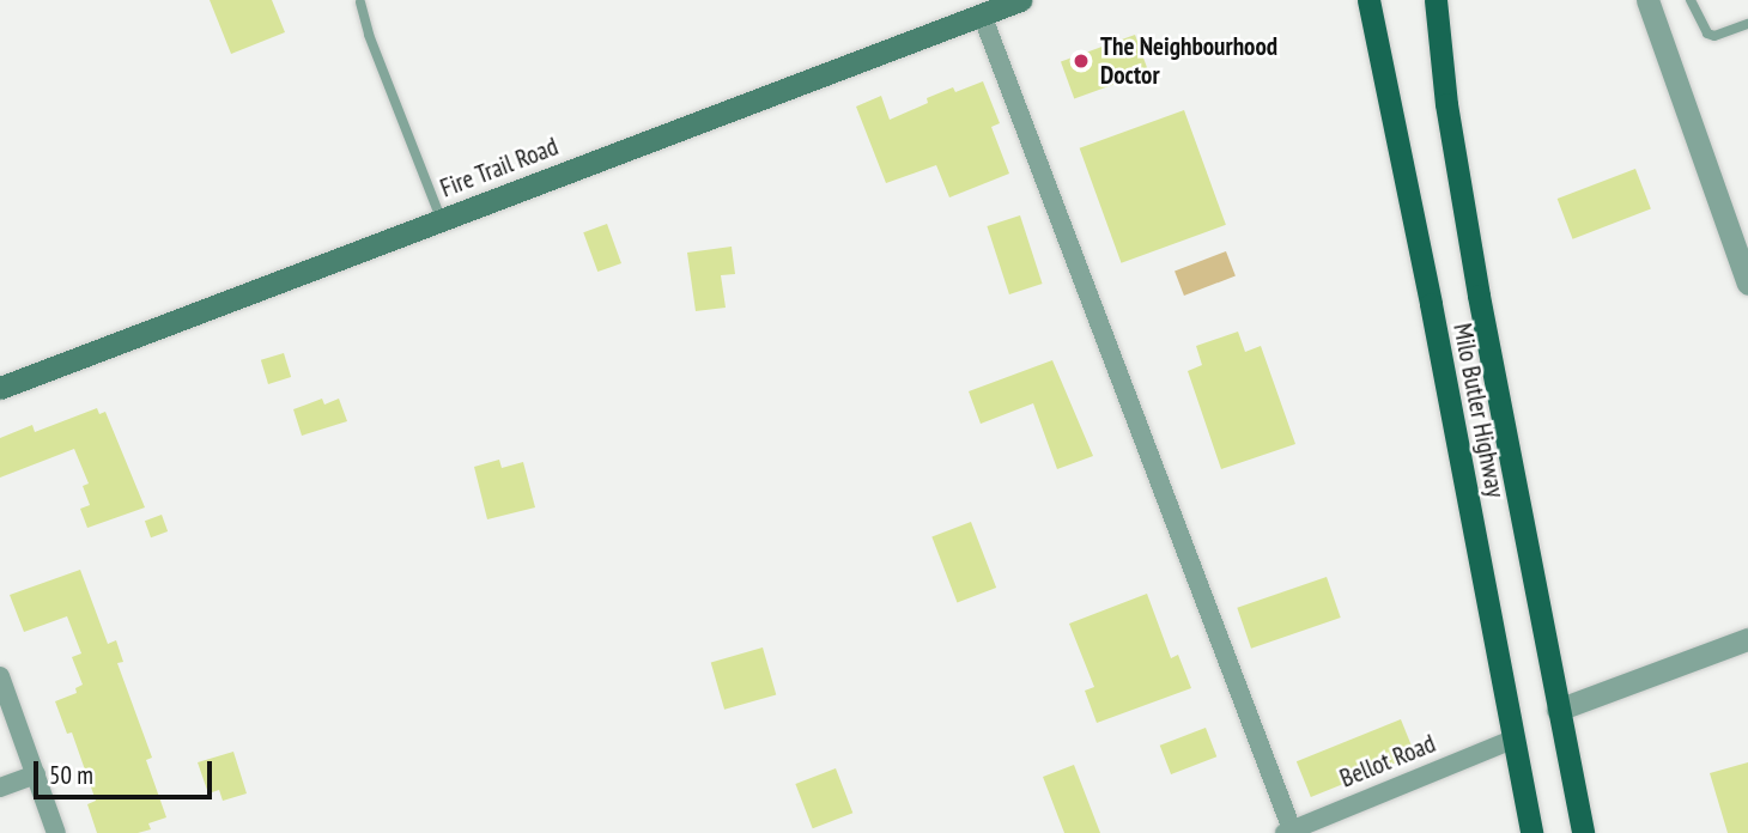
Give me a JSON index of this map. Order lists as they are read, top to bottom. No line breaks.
{"streets":{"main road":["Fire Trail Road","Milo Butler Highway"],"street":["Bellot Road"]},"crossings":[["Milo Butler Highway","Bellot Road"]],"places":["The Neighbourhood Doctor"],"scale_bar":"50 m"}
